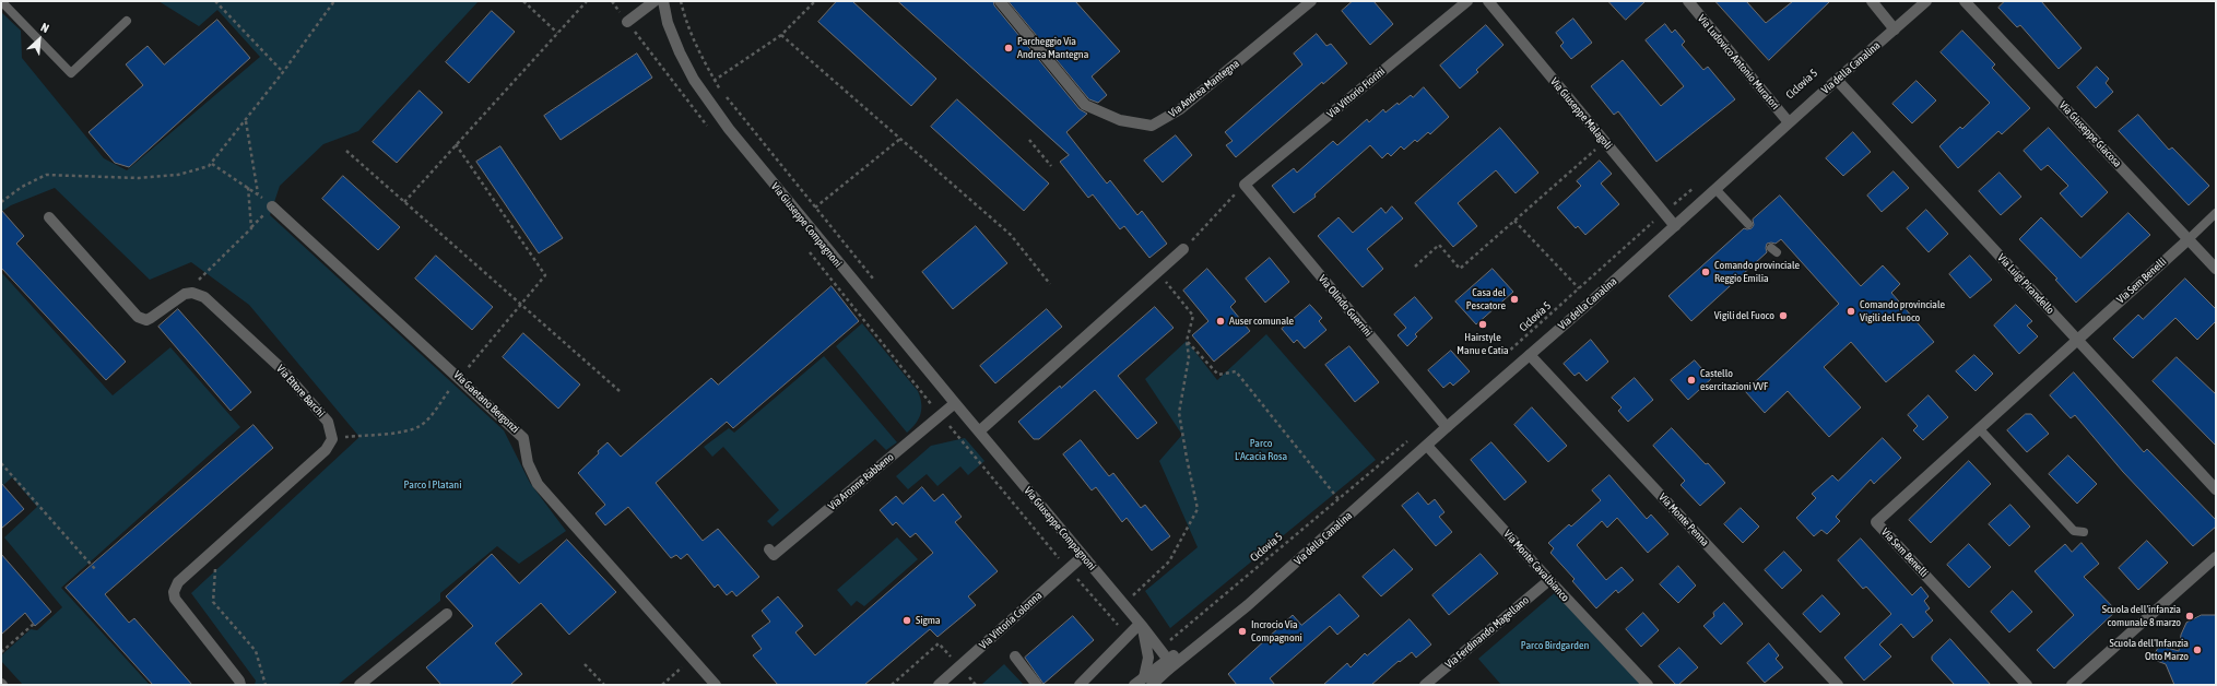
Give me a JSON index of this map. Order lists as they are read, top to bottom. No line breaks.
{"streets":{"street":["Via Ludovico Antonio Muratori","Via della Canalina","Via Andrea Mantegna","Via Vittorio Fiorini","Via Giuseppe Malagoli","Via Giuseppe Giacosa","Via Giuseppe Compagnoni","Via Sem Benelli","Via Luigi Pirandello","Via Olindo Guerrini","Via Ettore Barchi","Via Gaetano Bergonzi","Via Aronne Rabbeno","Via Monte Penna","Via Monte Cavalbianco","Via Vittoria Colonna","Via Ferdinando Magellano"],"path":["Ciclovia 5"]},"crossings":[["Via Ludovico Antonio Muratori","Via della Canalina"],["Via della Canalina","Via Giuseppe Malagoli"],["Via della Canalina","Via Giuseppe Compagnoni"],["Via della Canalina","Via Luigi Pirandello"],["Via della Canalina","Via Olindo Guerrini"],["Via della Canalina","Via Monte Penna"],["Via della Canalina","Via Monte Cavalbianco"],["Ciclovia 5","Via Giuseppe Malagoli"],["Via Vittorio Fiorini","Via Olindo Guerrini"],["Via Giuseppe Giacosa","Via Sem Benelli"],["Via Giuseppe Compagnoni","Via Aronne Rabbeno"],["Via Giuseppe Compagnoni","Via Vittoria Colonna"],["Via Sem Benelli","Via Luigi Pirandello"],["Via Monte Cavalbianco","Via Ferdinando Magellano"]],"parks":["Parco L'Acacia Rosa","Parco I Platani","Parco Birdgarden"],"places":["Parcheggio Via Andrea Mantegna","Comando provinciale Reggio Emilia","Casa del Pescatore","Comando provinciale Vigili del Fuoco","Vigili del Fuoco","Auser comunale","Hairstyle Manu e Catia","Castello esercitazioni VVF","Scuola dell'infanzia comunale 8 marzo","Sigma","Incrocio Via Compagnoni","Scuola dell'Infanzia Otto Marzo"],"north":"top right"}
